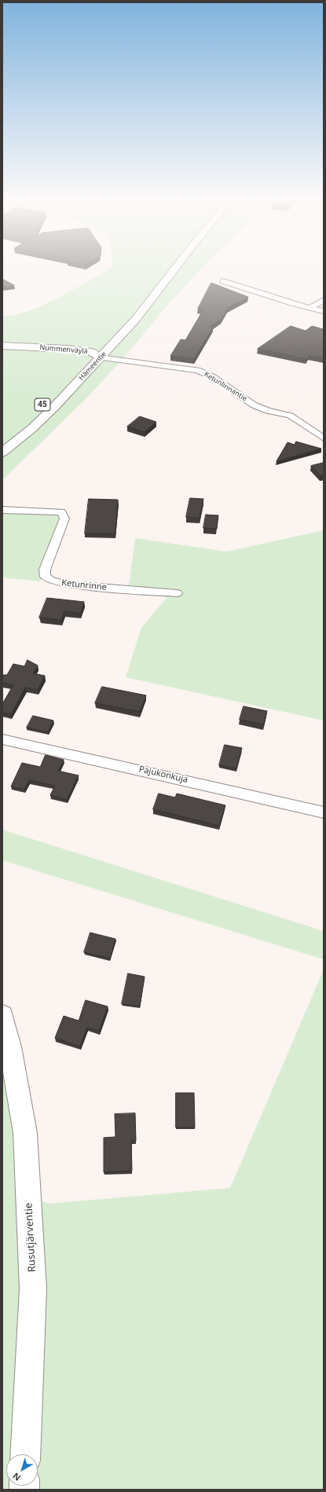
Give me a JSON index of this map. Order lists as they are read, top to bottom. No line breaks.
{"streets":{"main road":["Nummenväylä","Hämeentie","45","Rusutjärventie"],"street":["Ketunlinnantie","Ketunrinne","Pajukonkuja"]},"crossings":[["Nummenväylä","Hämeentie"],["Nummenväylä","Ketunlinnantie"],["Hämeentie","Ketunlinnantie"]],"north":"bottom left"}
